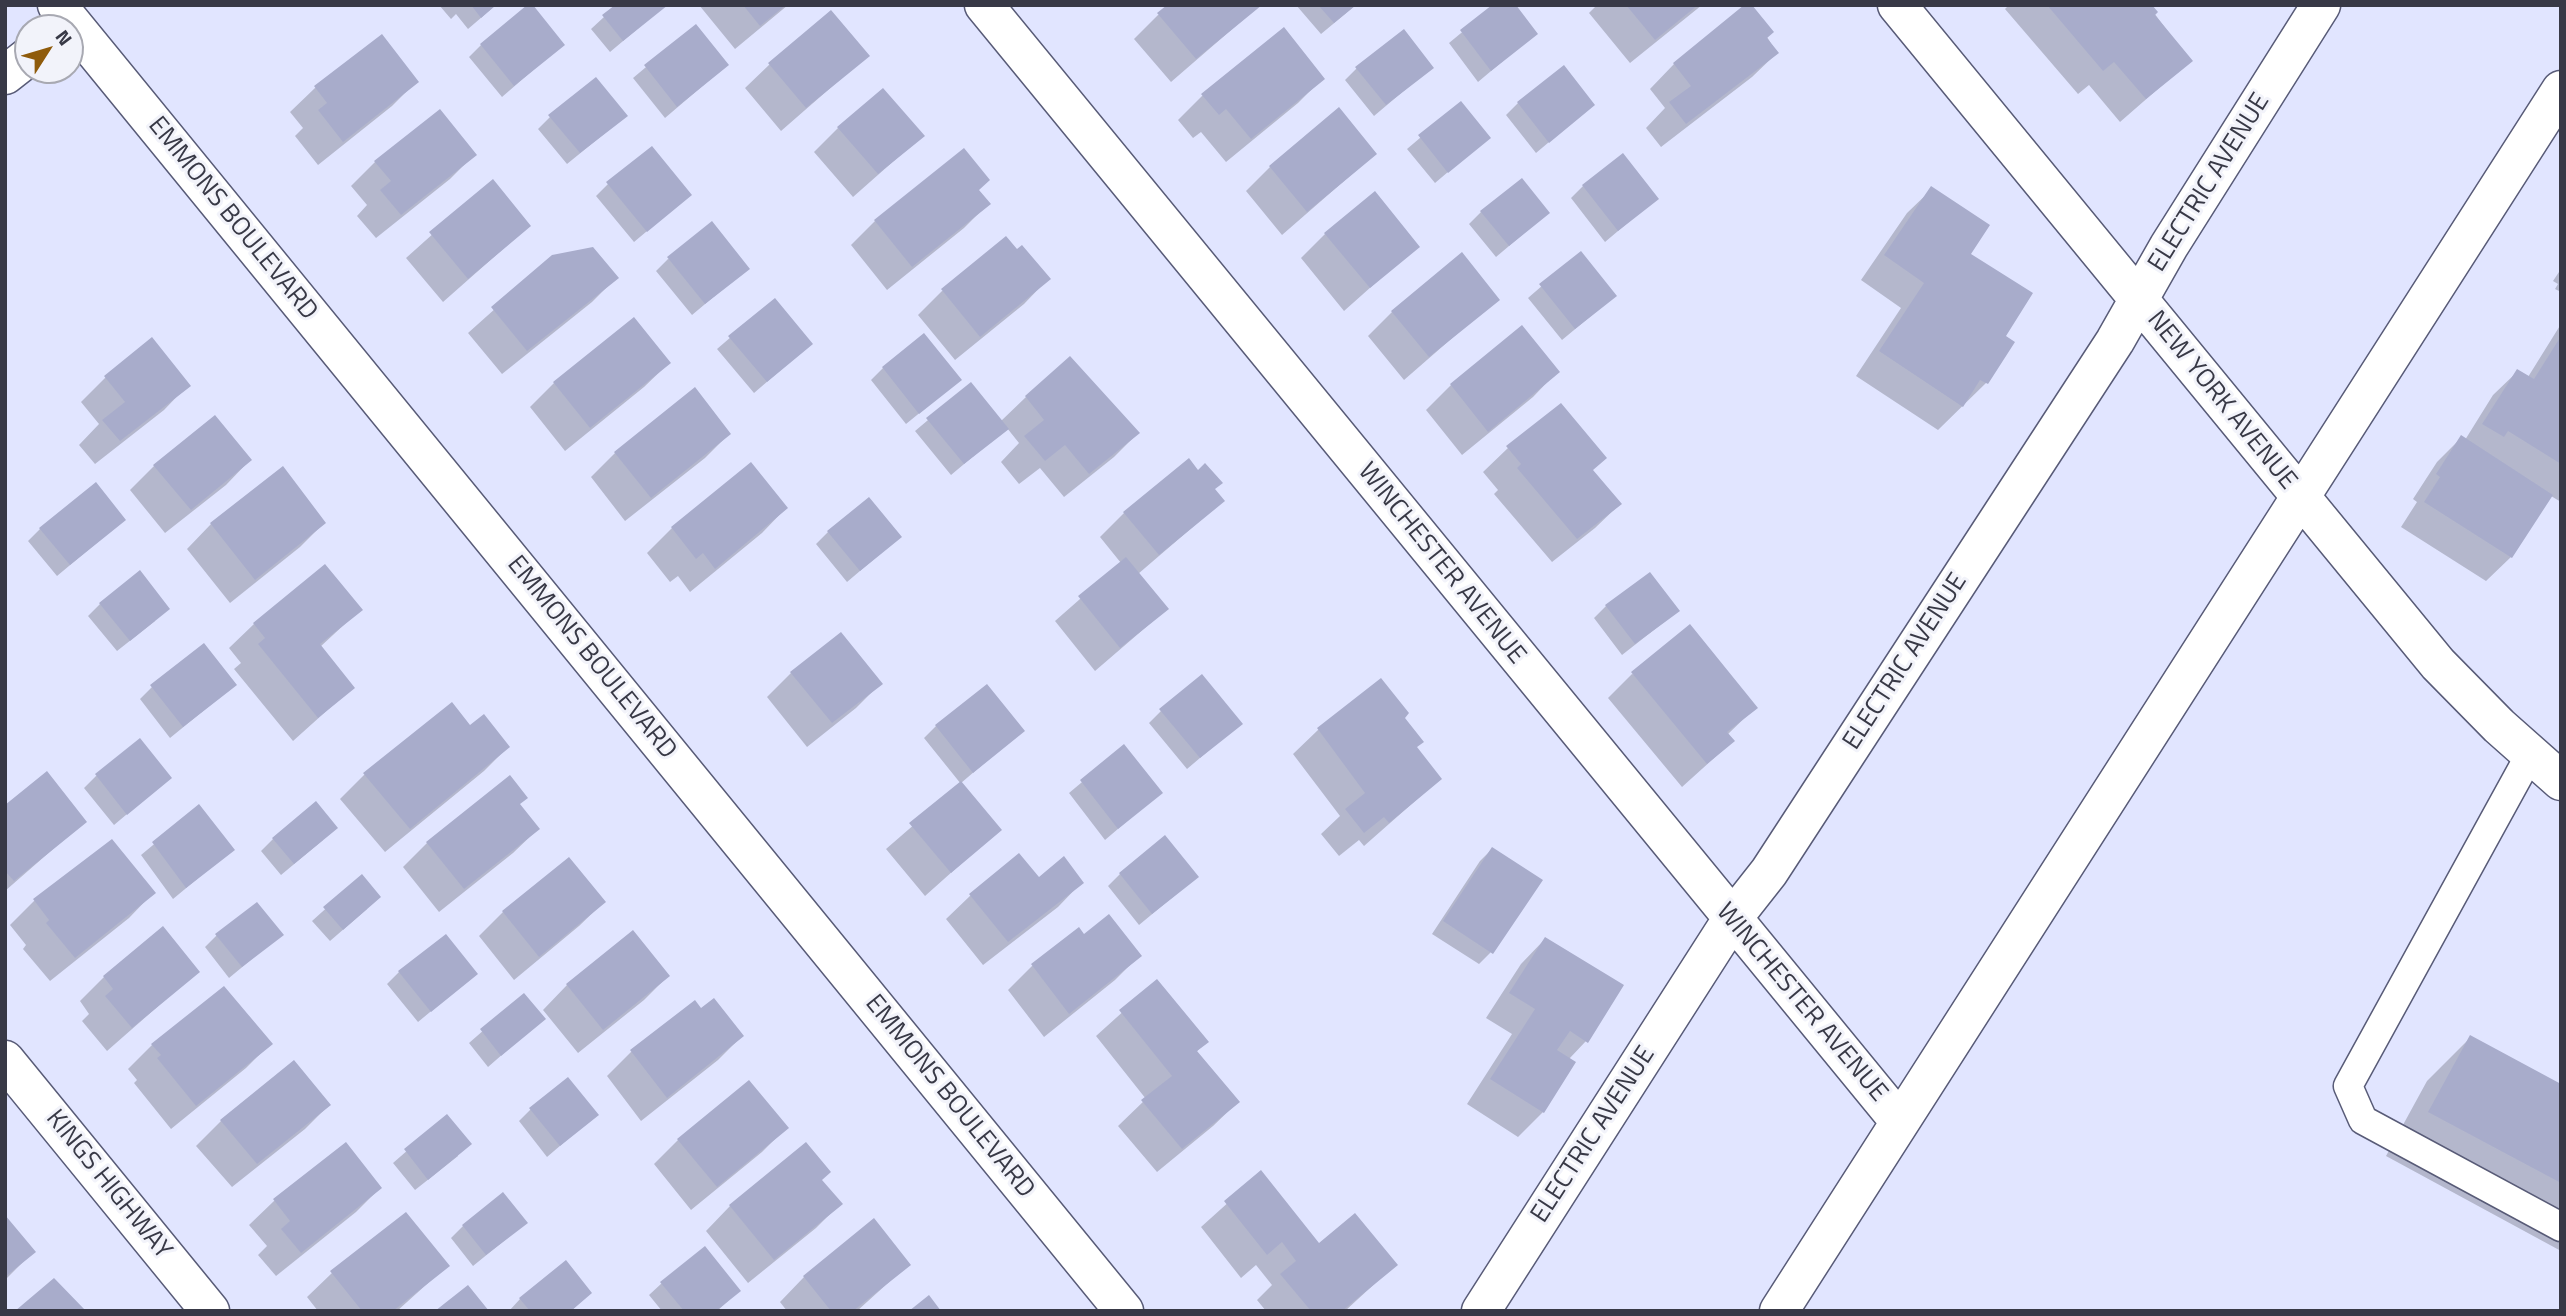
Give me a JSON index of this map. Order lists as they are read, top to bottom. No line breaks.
{"streets":{"street":["ELECTRIC AVENUE","EMMONS BOULEVARD","NEW YORK AVENUE","WINCHESTER AVENUE","KINGS HIGHWAY"]},"crossings":[["ELECTRIC AVENUE","NEW YORK AVENUE"],["ELECTRIC AVENUE","WINCHESTER AVENUE"]],"north":"top right"}
